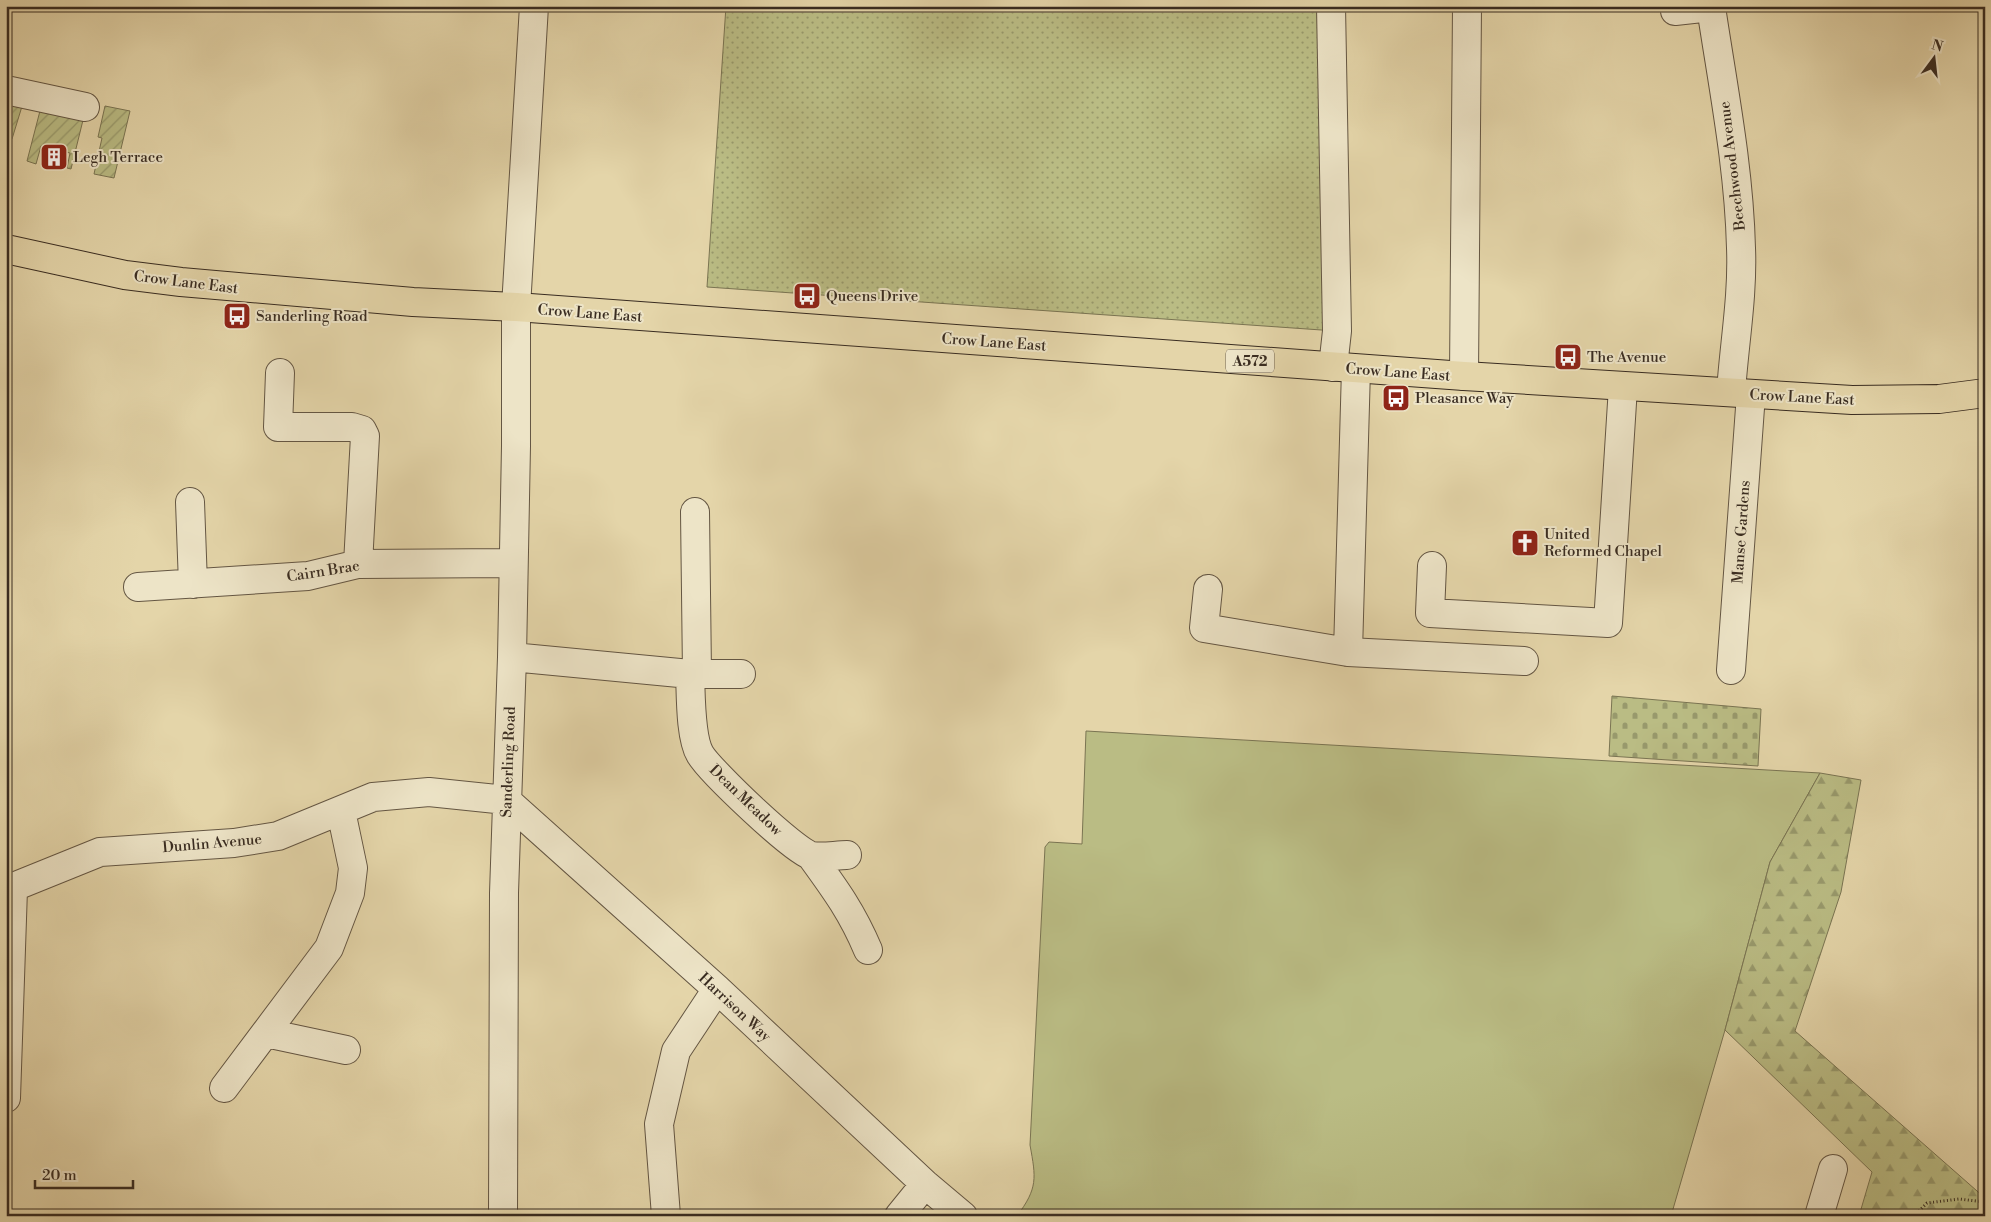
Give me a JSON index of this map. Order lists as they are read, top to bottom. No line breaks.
{"streets":{"main road":["Crow Lane East","A572"],"street":["Beechwood Avenue","Manse Gardens","Cairn Brae","Sanderling Road","Dean Meadow","Dunlin Avenue","Harrison Way"]},"crossings":[["Beechwood Avenue","Crow Lane East"],["Beechwood Avenue","Manse Gardens"],["Crow Lane East","Manse Gardens"],["Crow Lane East","Sanderling Road"],["Cairn Brae","Sanderling Road"],["Sanderling Road","Dunlin Avenue"],["Sanderling Road","Harrison Way"],["Dunlin Avenue","Harrison Way"]],"places":{"building":["Legh Terrace"],"bus stop":["Queens Drive","Sanderling Road","The Avenue","Pleasance Way"],"church":["United Reformed Chapel"]},"scale_bar":"20 m","north":"top"}
